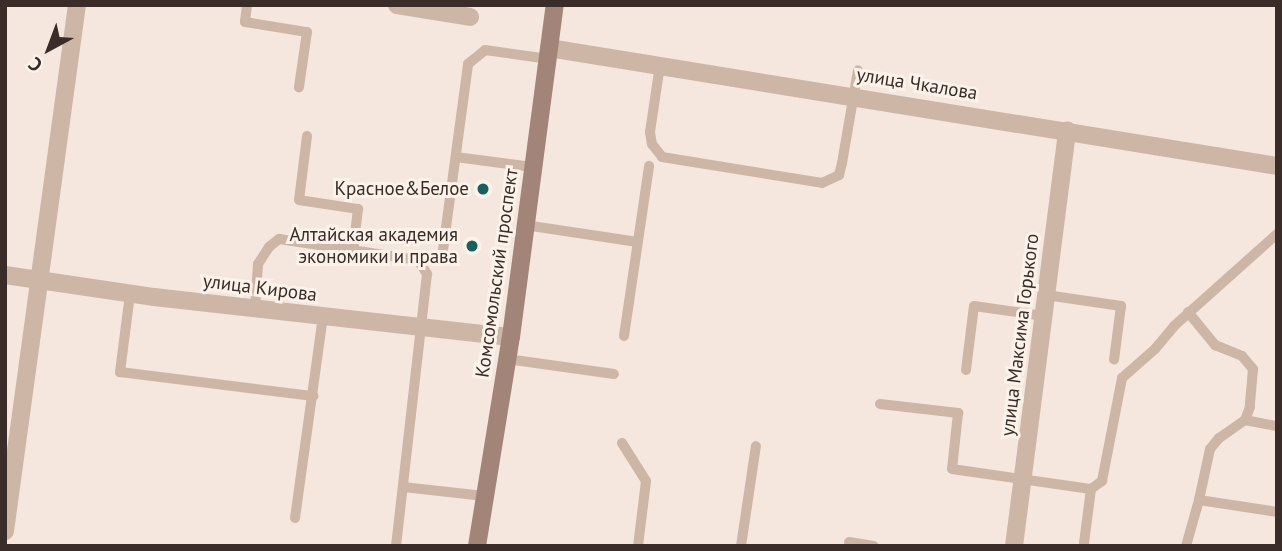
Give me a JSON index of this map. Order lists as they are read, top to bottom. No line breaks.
{"streets":{"main road":["Комсомольский проспект"],"street":["улица Чкалова","улица Кирова","улица Максима Горького"]},"crossings":[["улица Чкалова","Комсомольский проспект"],["улица Чкалова","улица Максима Горького"],["Комсомольский проспект","улица Кирова"]],"places":["Красное&Белое","Алтайская академия экономики и права"],"north":"bottom left"}
